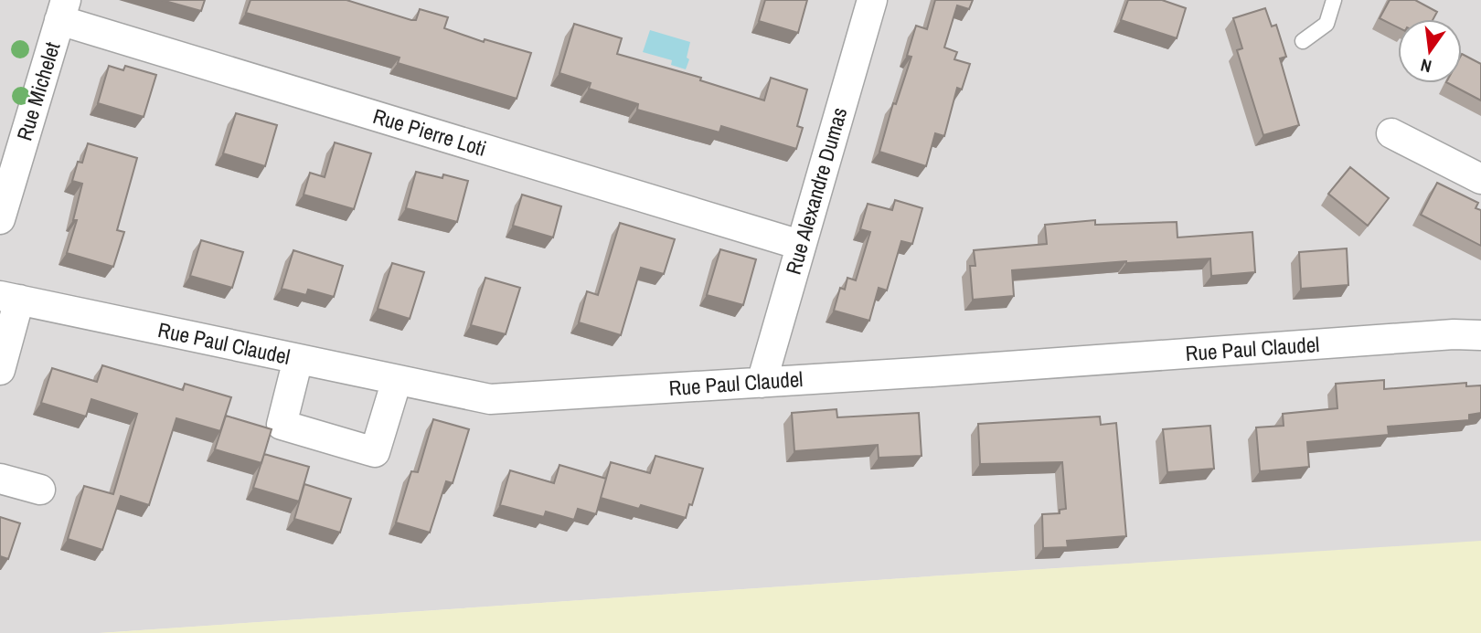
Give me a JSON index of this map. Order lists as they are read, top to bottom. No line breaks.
{"streets":{"street":["Rue Michelet","Rue Pierre Loti","Rue Alexandre Dumas","Rue Paul Claudel"]},"crossings":[["Rue Michelet","Rue Pierre Loti"],["Rue Pierre Loti","Rue Alexandre Dumas"],["Rue Alexandre Dumas","Rue Paul Claudel"]],"north":"bottom"}
